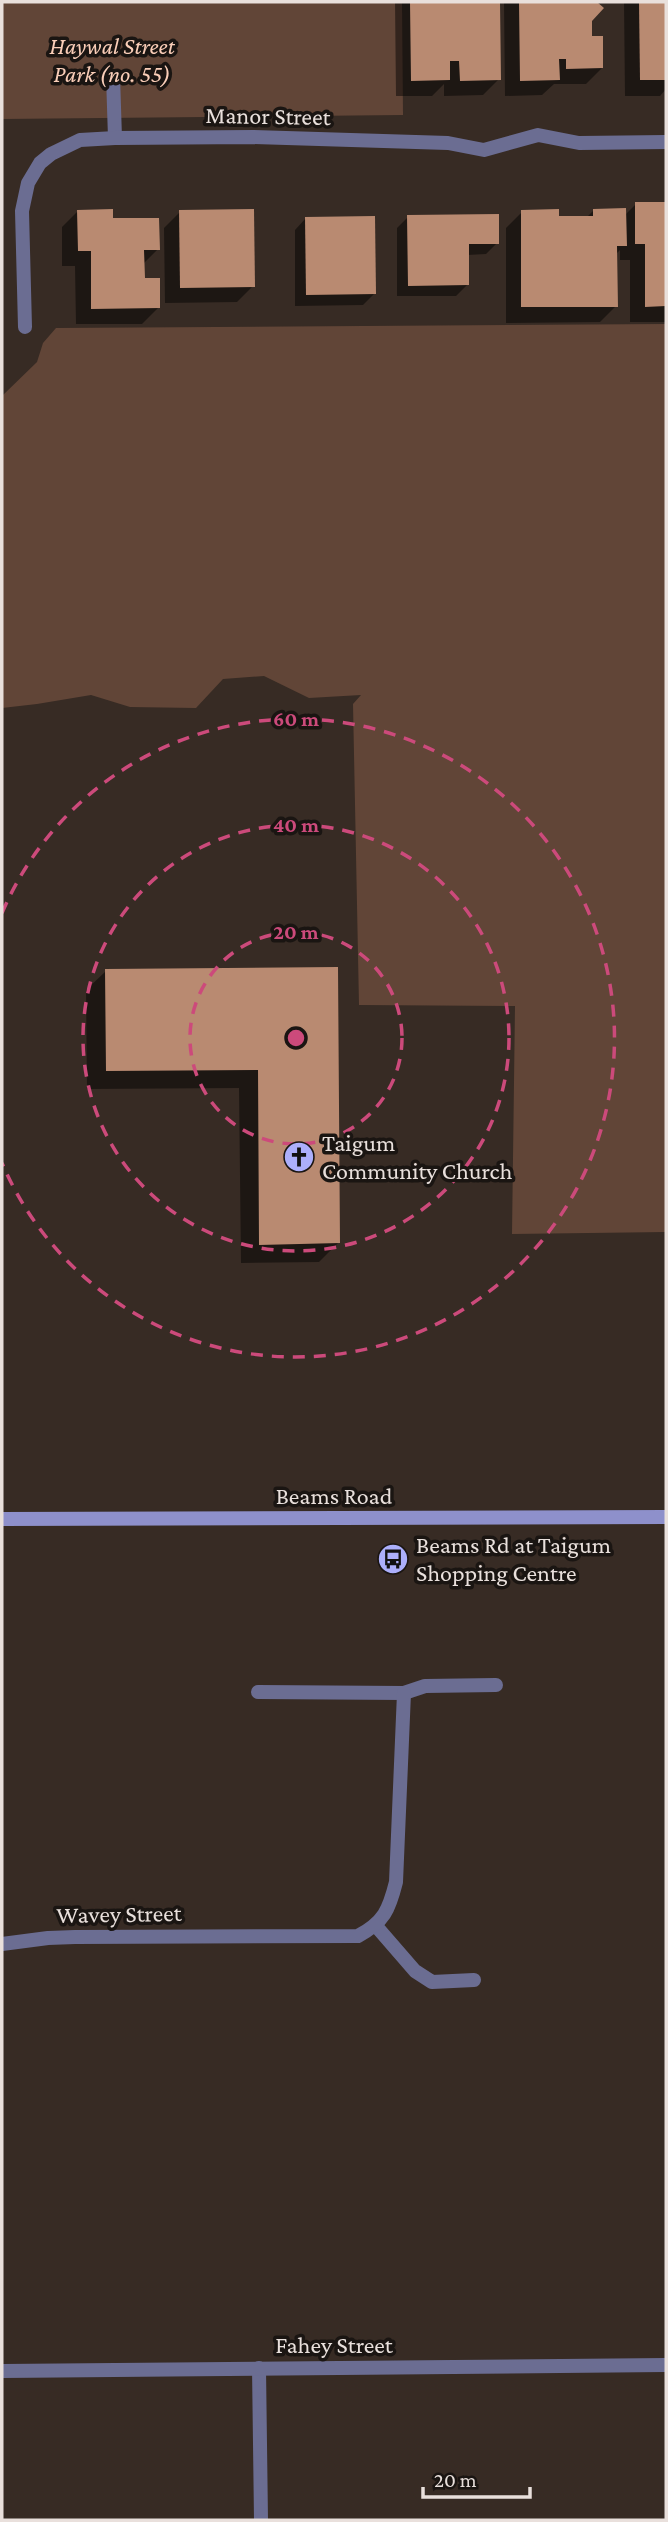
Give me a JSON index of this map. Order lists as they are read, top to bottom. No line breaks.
{"streets":{"main road":["Beams Road"],"street":["Manor Street","Wavey Street","Fahey Street"]},"parks":["Haywal Street Park (no. 55)"],"places":{"church":["Taigum Community Church"],"bus stop":["Beams Rd at Taigum Shopping Centre"]},"scale_bar":"20 m","rings":["60 m","40 m","20 m"]}
